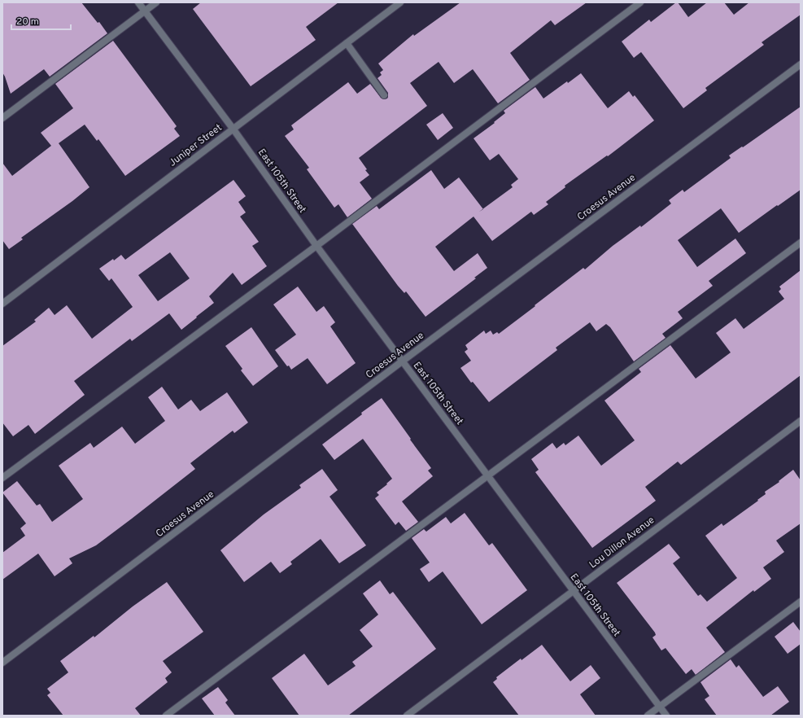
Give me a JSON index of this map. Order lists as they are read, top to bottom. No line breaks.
{"streets":{"street":["Juniper Street","East 105th Street","Croesus Avenue","Lou Dillon Avenue"]},"crossings":[["Juniper Street","East 105th Street"],["East 105th Street","Croesus Avenue"],["East 105th Street","Lou Dillon Avenue"]],"scale_bar":"20 m"}
